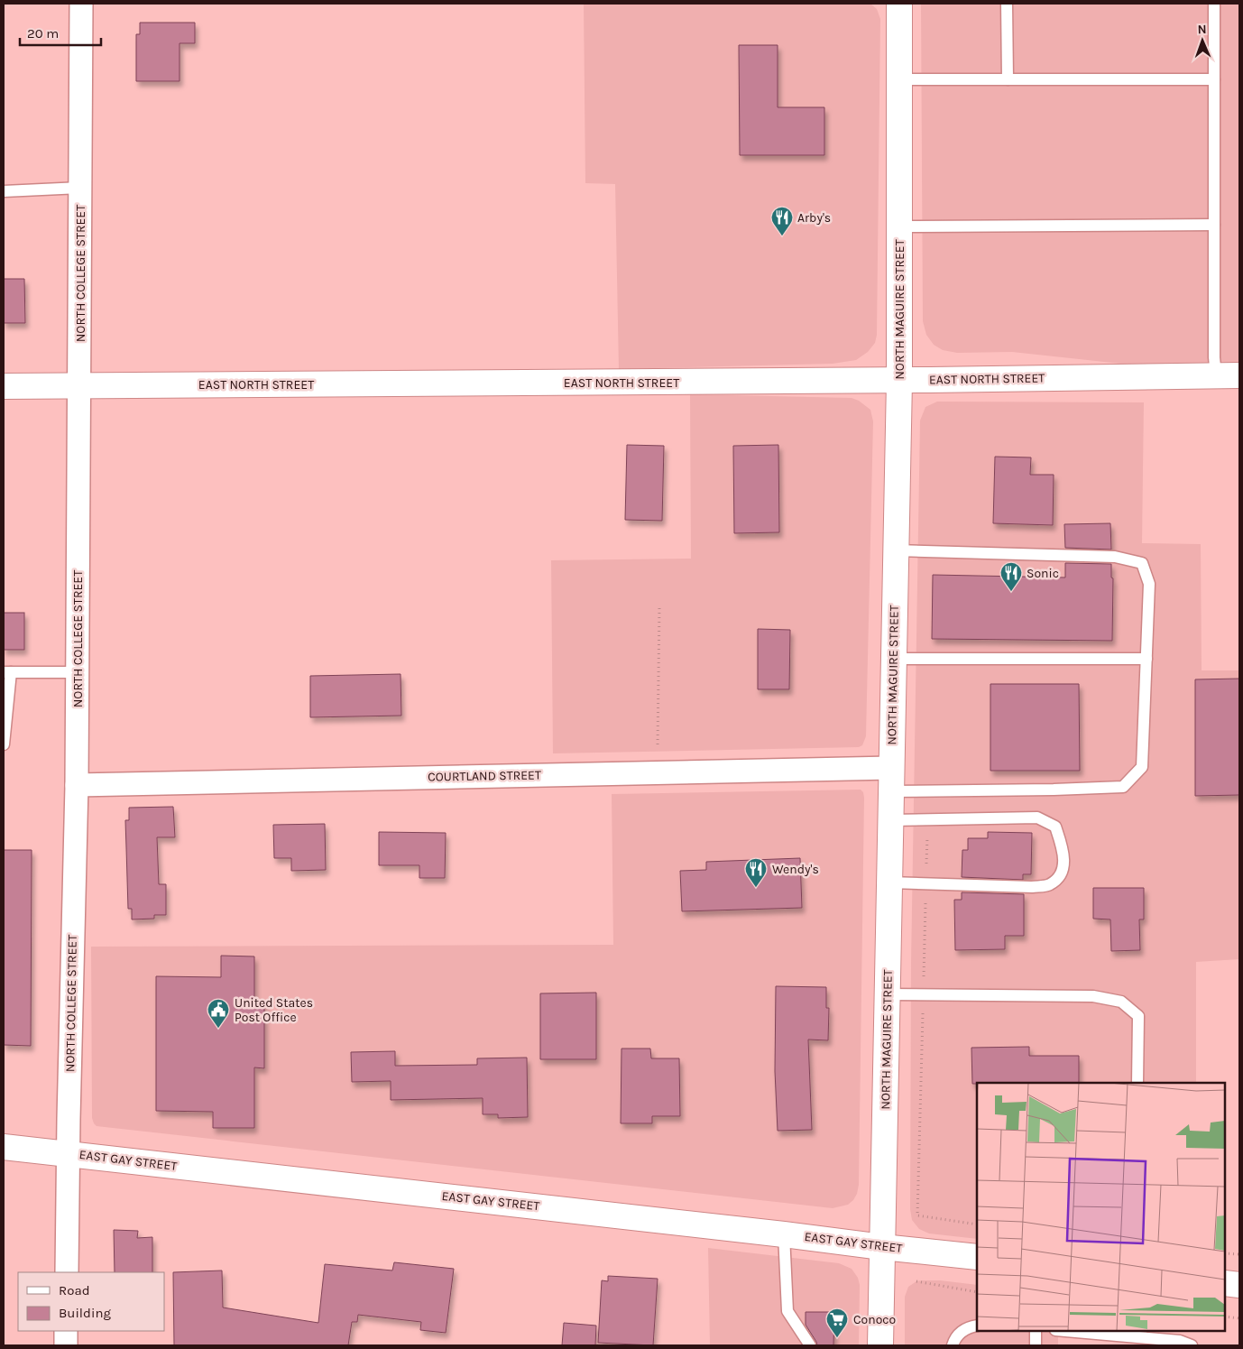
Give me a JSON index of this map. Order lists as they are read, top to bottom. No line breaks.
{"streets":{"main road":["NORTH MAGUIRE STREET","EAST NORTH STREET","EAST GAY STREET"],"street":["NORTH COLLEGE STREET","COURTLAND STREET"]},"crossings":[["NORTH COLLEGE STREET","EAST NORTH STREET"],["NORTH COLLEGE STREET","COURTLAND STREET"],["NORTH COLLEGE STREET","EAST GAY STREET"],["NORTH MAGUIRE STREET","EAST NORTH STREET"],["NORTH MAGUIRE STREET","COURTLAND STREET"],["NORTH MAGUIRE STREET","EAST GAY STREET"]],"places":{"restaurant":["Arby's","Sonic","Wendy's"],"public building":["United States Post Office"],"supermarket":["Conoco"]},"legend":["Road","Building"],"scale_bar":"20 m","north":"top"}
